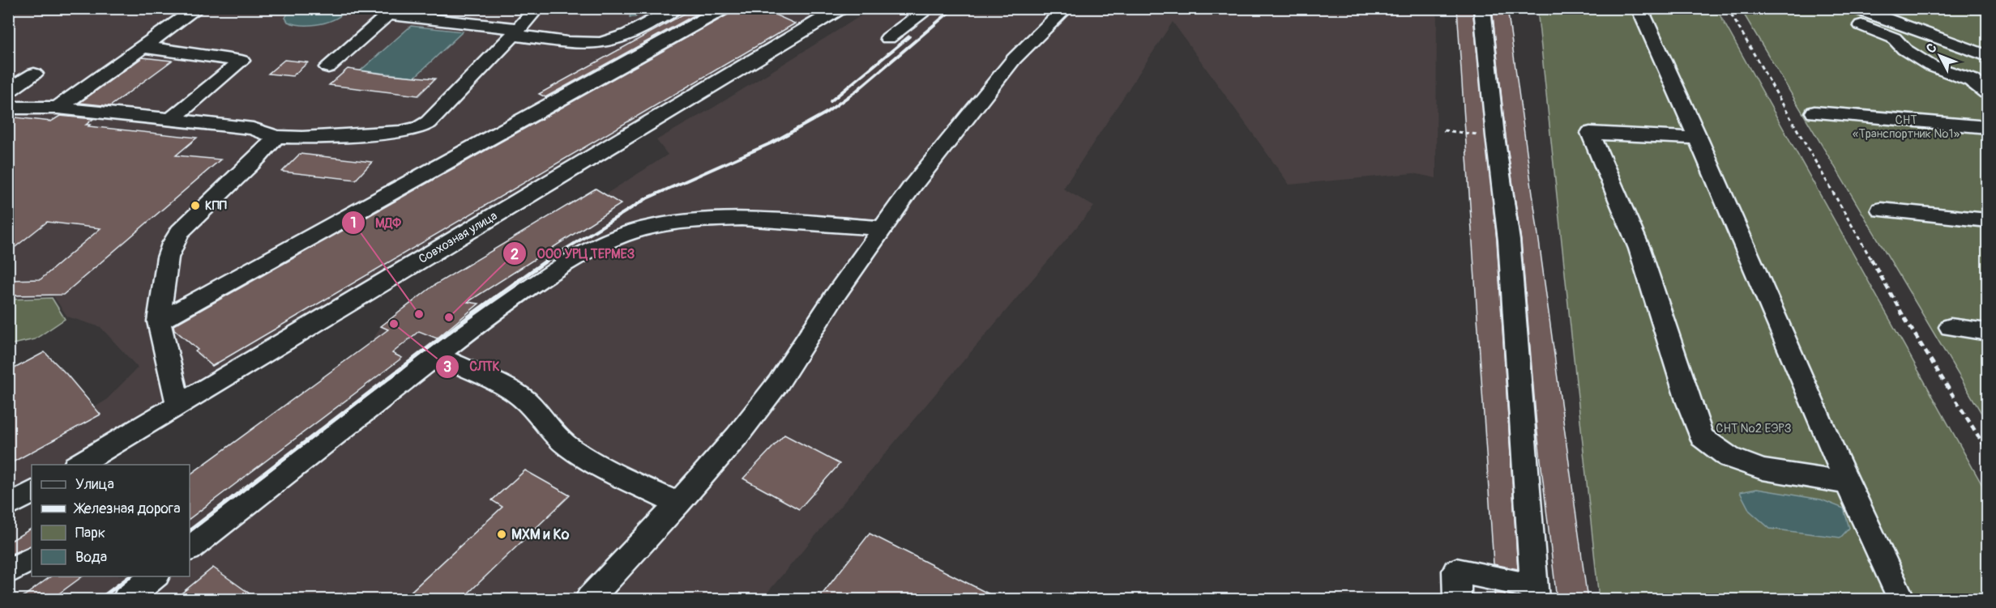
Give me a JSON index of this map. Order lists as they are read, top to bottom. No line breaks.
{"streets":{"street":["Совхозная улица"]},"parks":["СНТ «Транспортник №1»","СНТ №2 ЕЭРЗ"],"places":["КПП","МДФ","ООО УРЦ ТЕРМЕЗ","СЛТК","МХМ и Ко"],"legend":["Улица","Железная дорога","Парк","Вода"],"north":"top left"}
